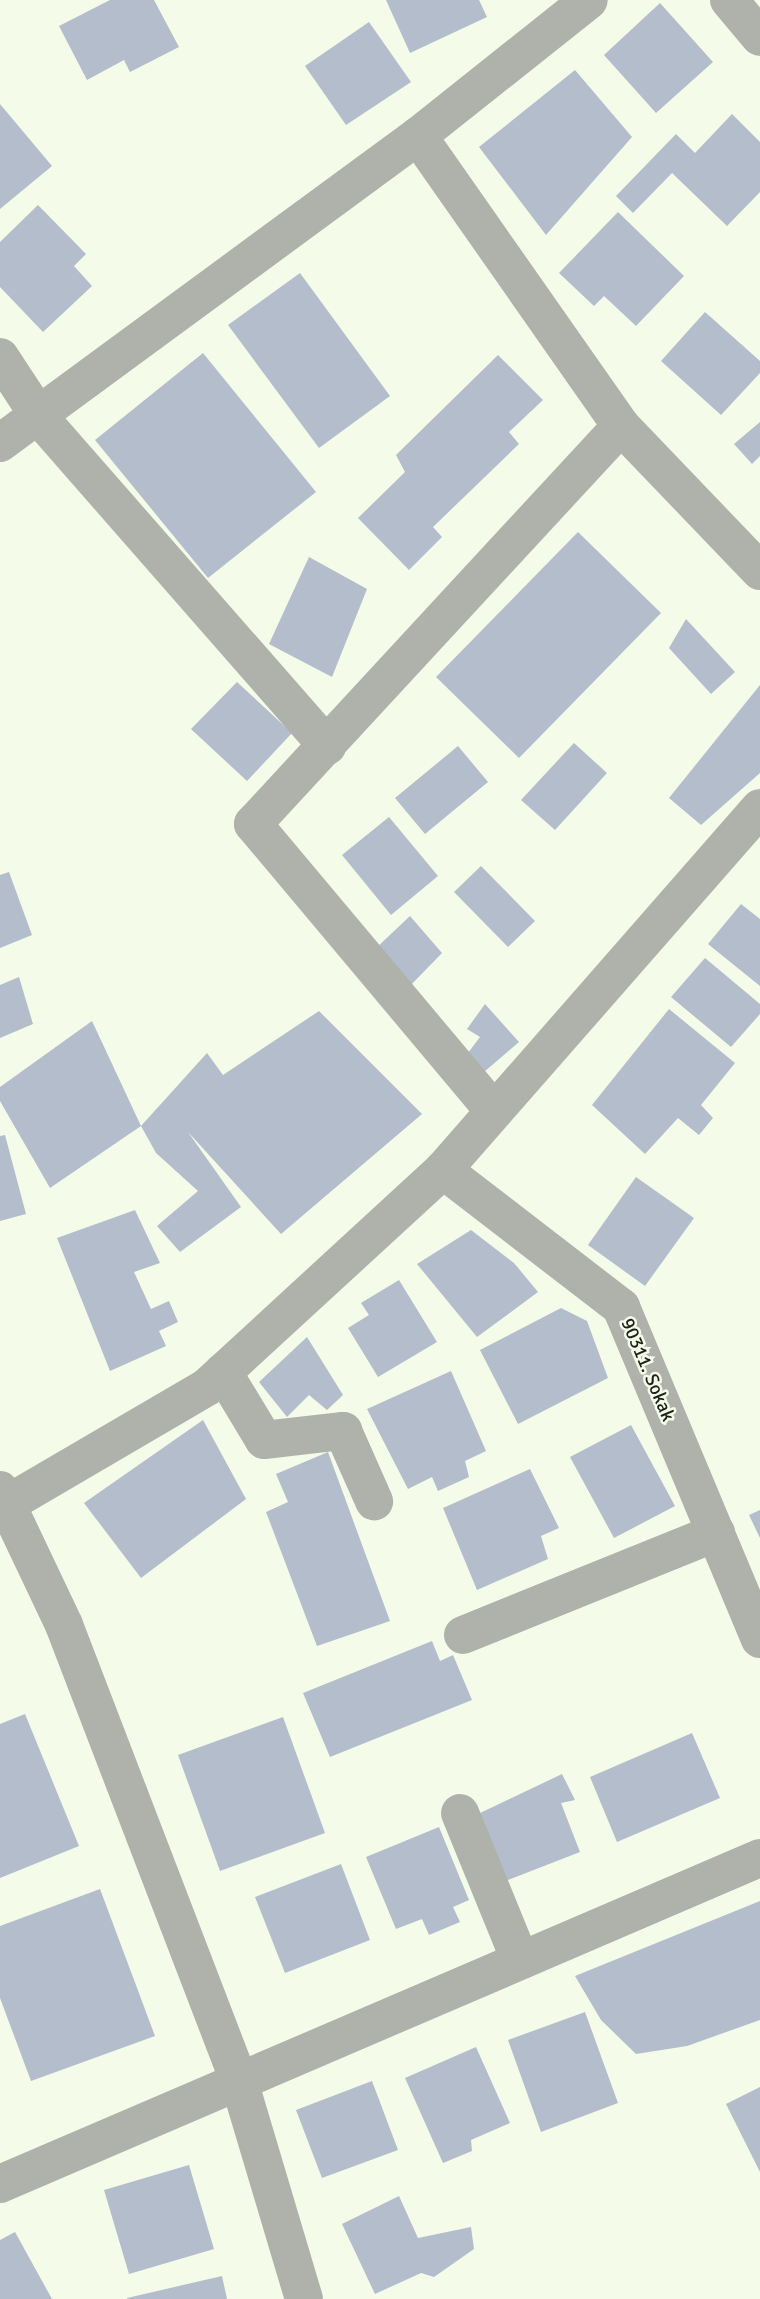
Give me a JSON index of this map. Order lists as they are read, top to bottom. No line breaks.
{"streets":{"street":["90311. Sokak"]}}
